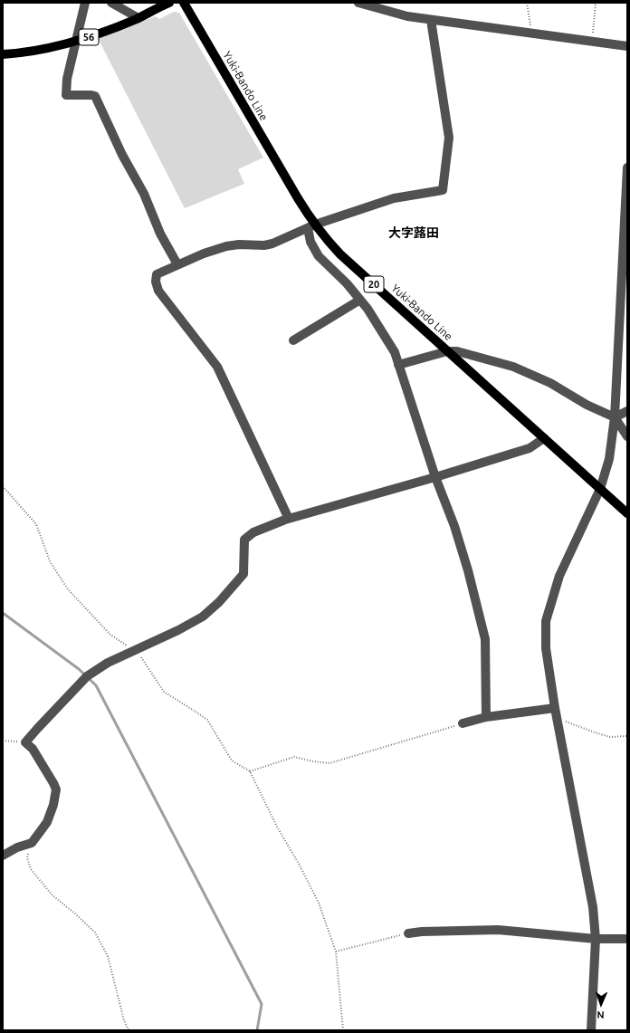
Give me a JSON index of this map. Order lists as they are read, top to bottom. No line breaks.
{"streets":{"main road":["56","Yuki-Bando Line","20"]},"districts":["大字蕗田"],"north":"bottom"}
